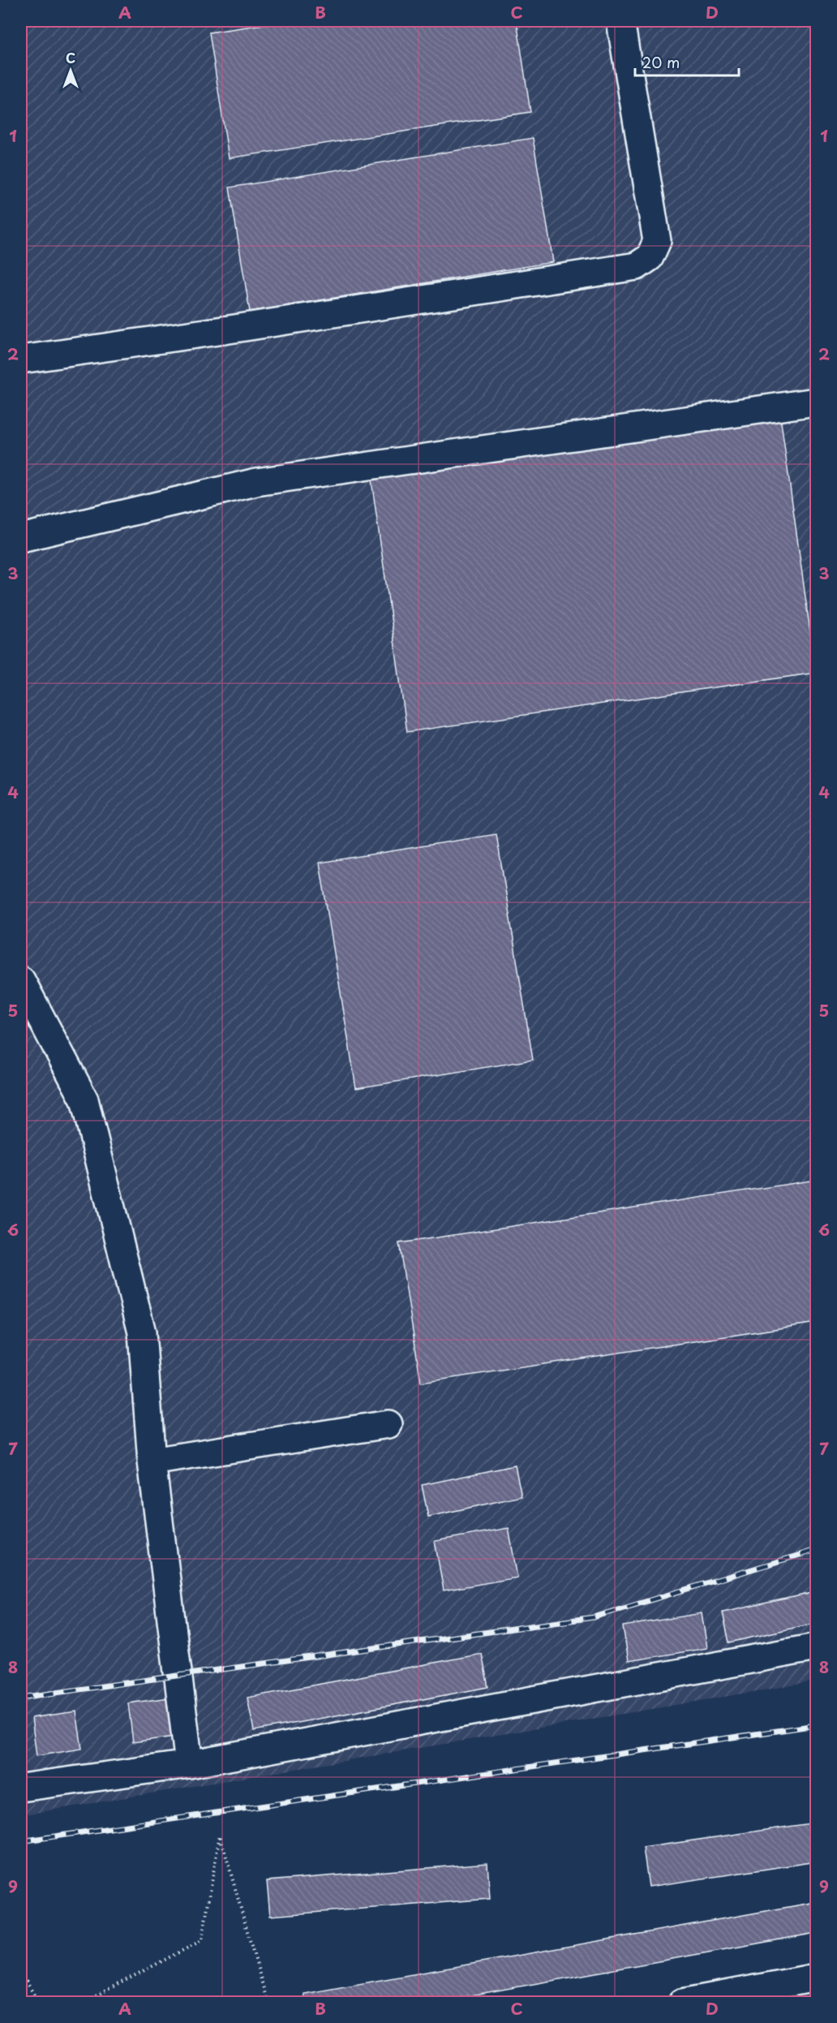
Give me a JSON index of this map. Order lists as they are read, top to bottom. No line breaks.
{"scale_bar":"20 m","north":"top","grid":{"columns":["A","B","C","D"],"rows":["1","2","3","4","5","6","7","8","9"]}}
